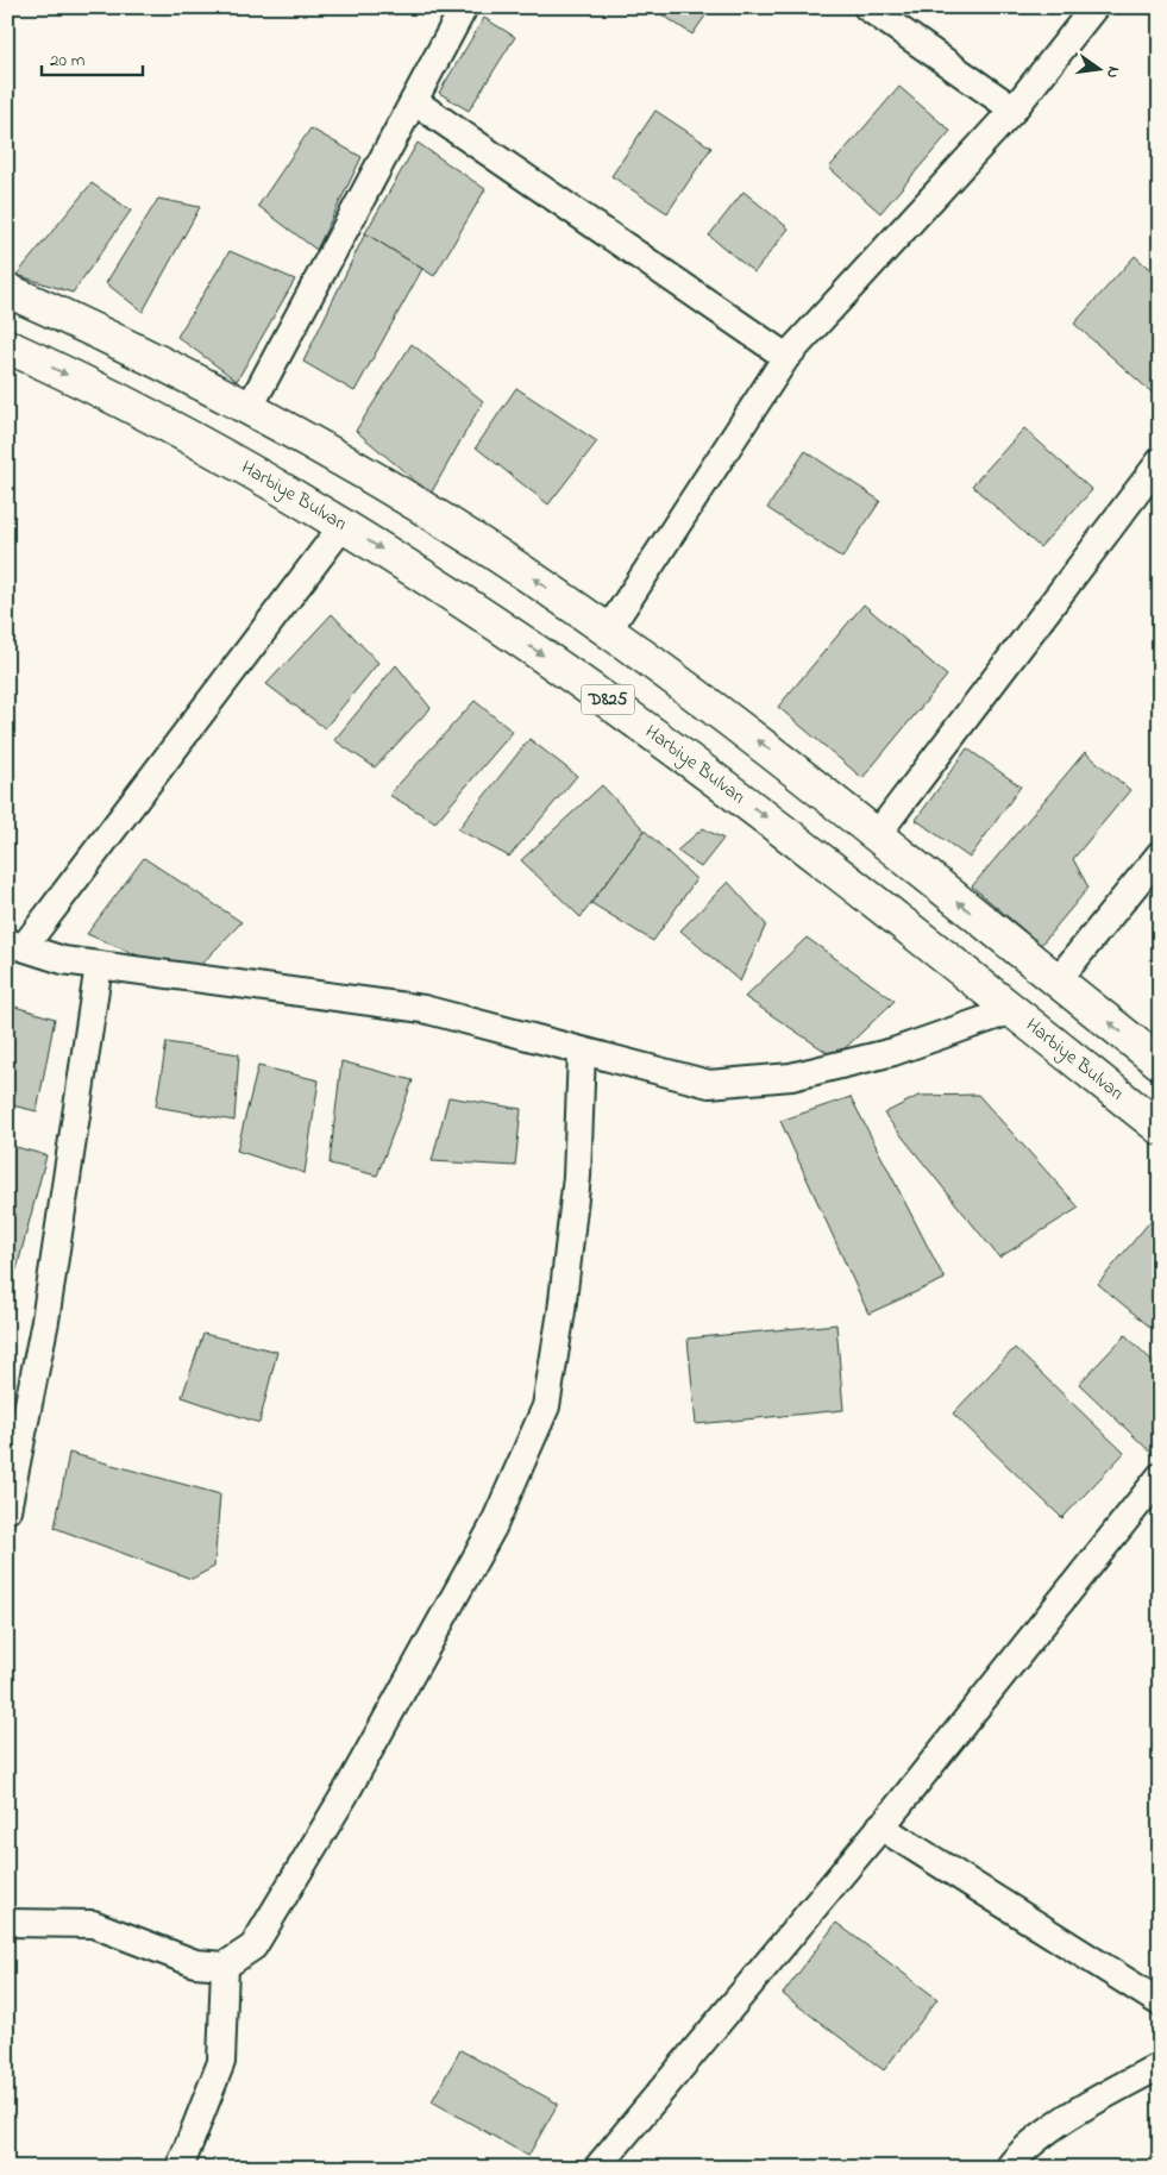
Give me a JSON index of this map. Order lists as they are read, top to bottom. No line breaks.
{"streets":{"main road":["Harbiye Bulvarı","D825"]},"scale_bar":"20 m","north":"right"}
